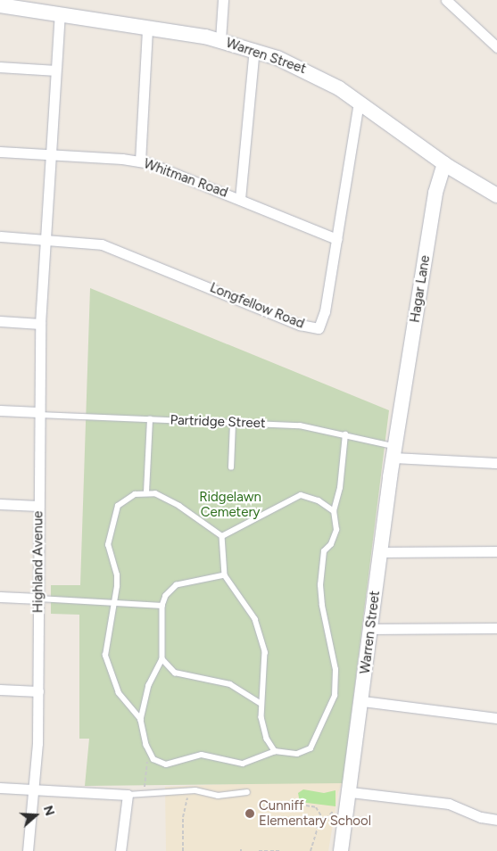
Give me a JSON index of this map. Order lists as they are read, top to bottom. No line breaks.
{"streets":{"street":["Warren Street","Whitman Road","Hagar Lane","Longfellow Road","Partridge Street","Highland Avenue"]},"crossings":[["Warren Street","Hagar Lane"],["Warren Street","Longfellow Road"],["Warren Street","Partridge Street"],["Warren Street","Highland Avenue"],["Whitman Road","Longfellow Road"],["Whitman Road","Highland Avenue"],["Longfellow Road","Highland Avenue"],["Partridge Street","Highland Avenue"]],"parks":["Ridgelawn Cemetery"],"places":["Cunniff Elementary School"],"north":"right"}
